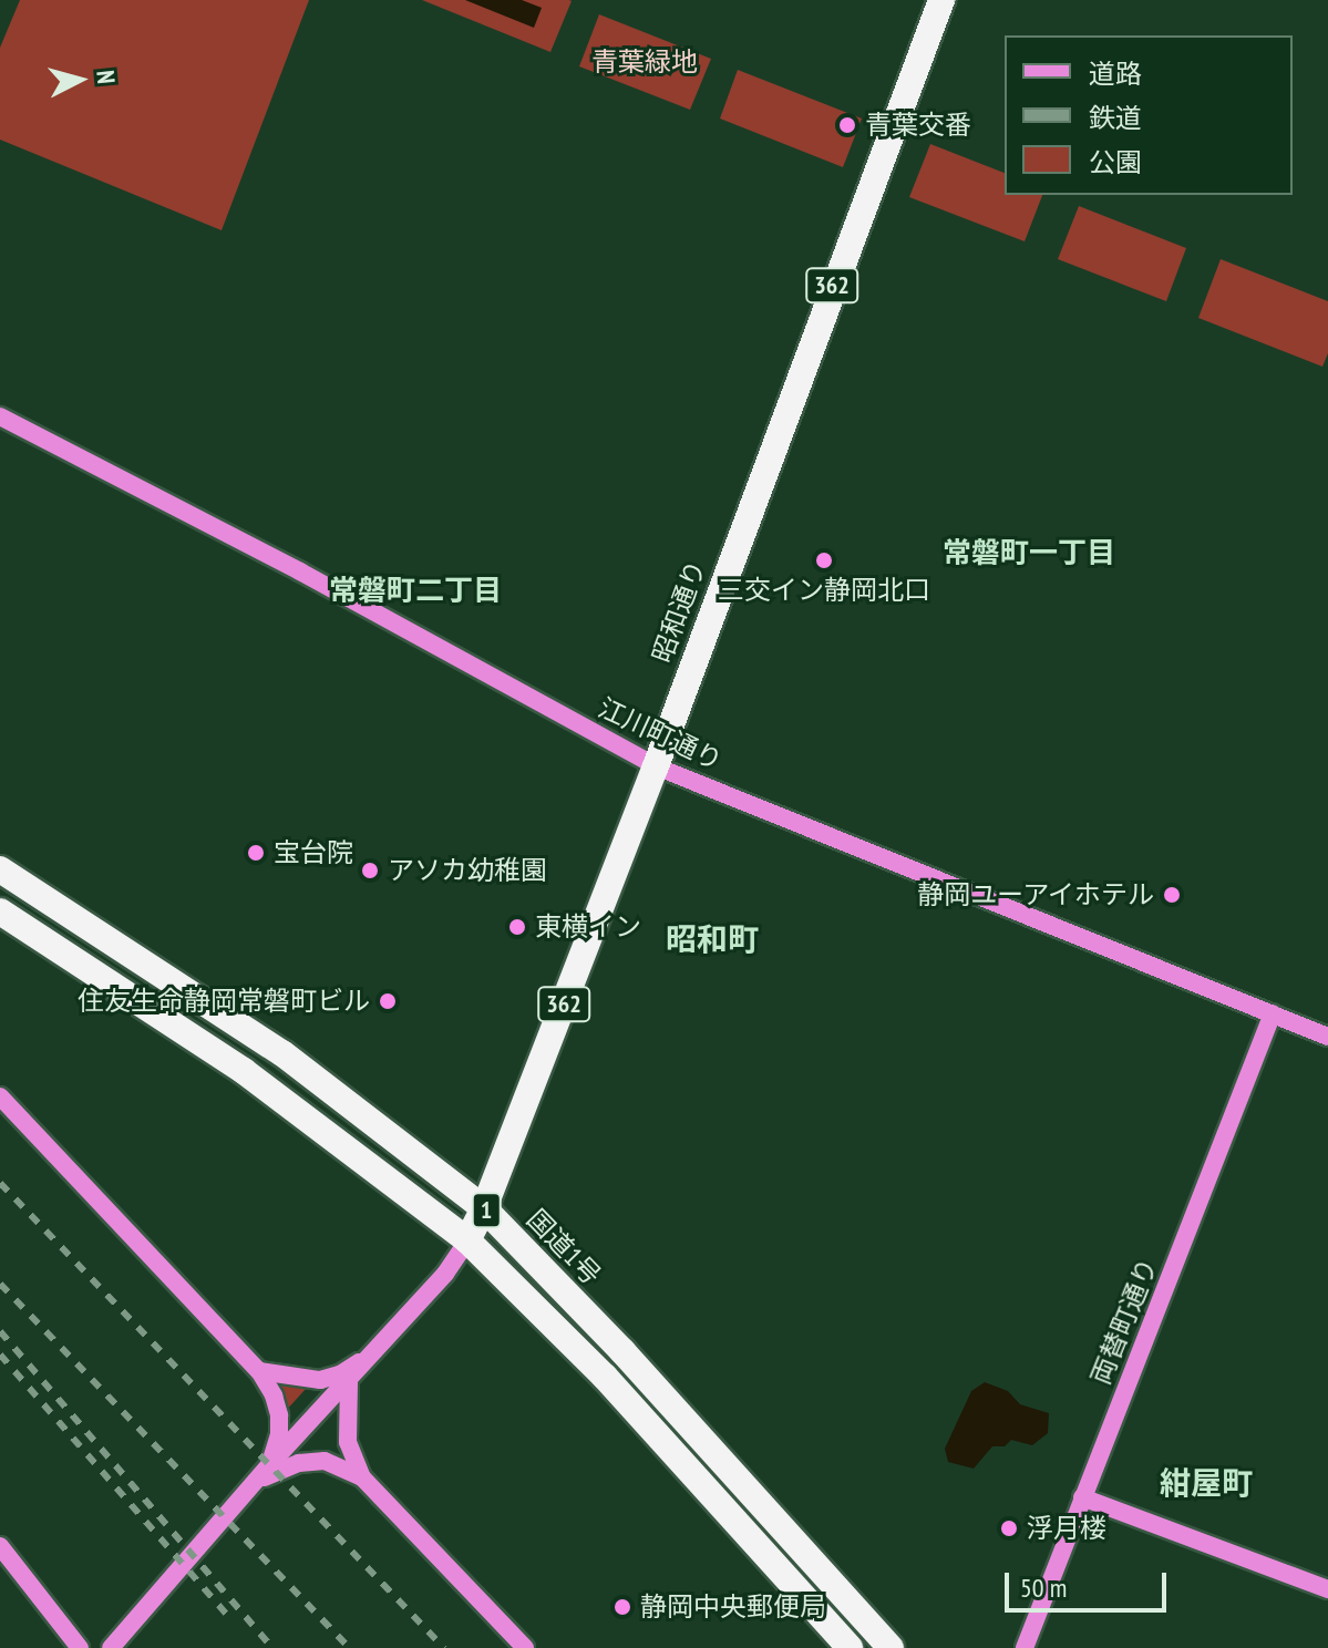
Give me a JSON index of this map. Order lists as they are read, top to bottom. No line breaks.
{"streets":{"highway":["362","昭和通り","1","国道1号"],"street":["江川町通り","両替町通り"]},"crossings":[["昭和通り","江川町通り"],["昭和通り","1"],["昭和通り","国道1号"],["江川町通り","両替町通り"]],"districts":["常磐町一丁目","常磐町二丁目","昭和町","紺屋町"],"parks":["青葉緑地"],"places":["青葉交番","三交イン静岡北口","宝台院","アソカ幼稚園","静岡ユーアイホテル","東横イン","住友生命静岡常磐町ビル","浮月楼","静岡中央郵便局"],"legend":["道路","鉄道","公園"],"scale_bar":"50 m","north":"right"}
